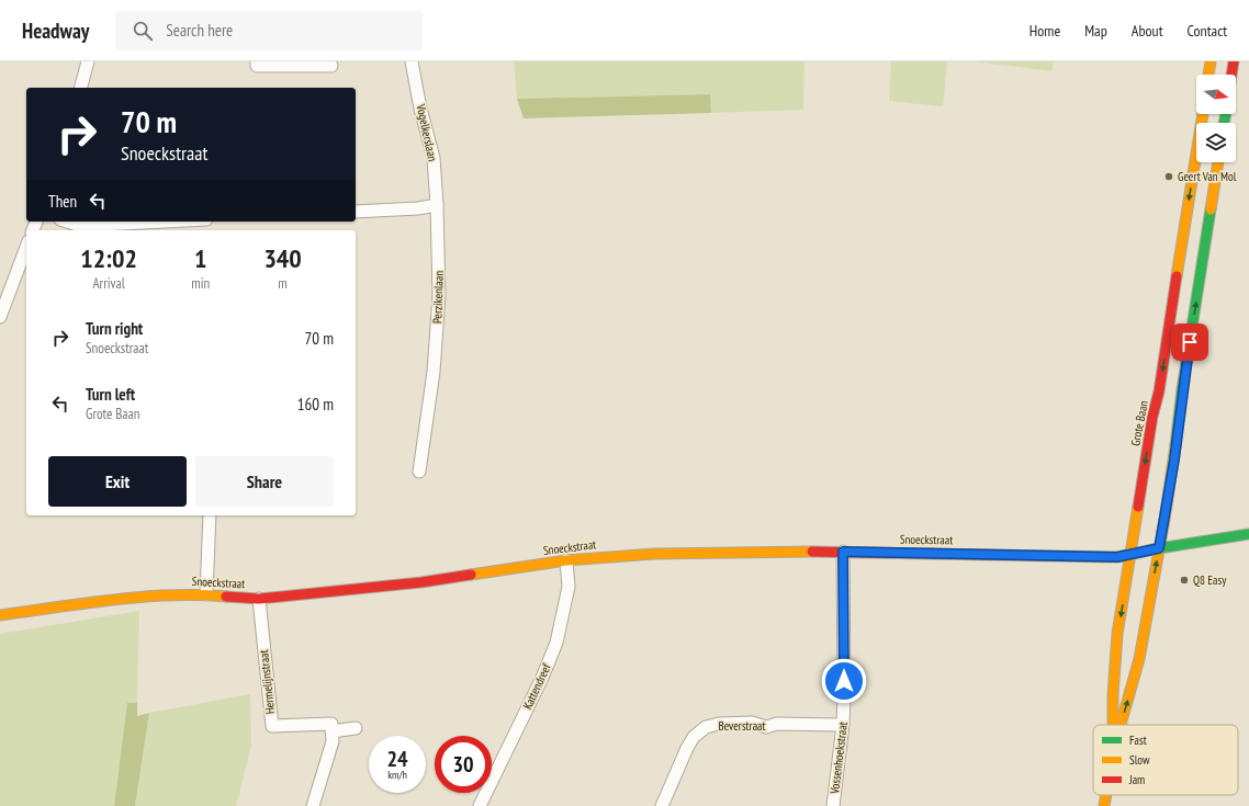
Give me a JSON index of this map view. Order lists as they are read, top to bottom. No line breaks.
{"streets":{"main road":["Grote Baan","Snoeckstraat"],"street":["Vogelkerslaan","Perzikenlaan","Hermelijnstraat","Kattendreef","Beverstraat","Vossenhoekstraat"]},"crossings":[["Vogelkerslaan","Perzikenlaan"],["Grote Baan","Snoeckstraat"],["Snoeckstraat","Hermelijnstraat"],["Snoeckstraat","Kattendreef"],["Snoeckstraat","Vossenhoekstraat"],["Beverstraat","Vossenhoekstraat"]],"places":["Geert Van Mol","Q8 Easy"],"legend":["Fast","Slow","Jam"],"north":"right","page":{"header":"Headway","search":"Search here","nav":["Home","Map","About","Contact"],"turn":["70 m","Snoeckstraat"],"then":"Then","eta":["12:02","Arrival","1","min","340","m"],"list":[{"name":"Turn right","note":"Snoeckstraat","value":"70 m"},{"name":"Turn left","note":"Grote Baan","value":"160 m"}],"buttons":["Exit","Share"],"speed":"24 km/h","limit":"30"}}
